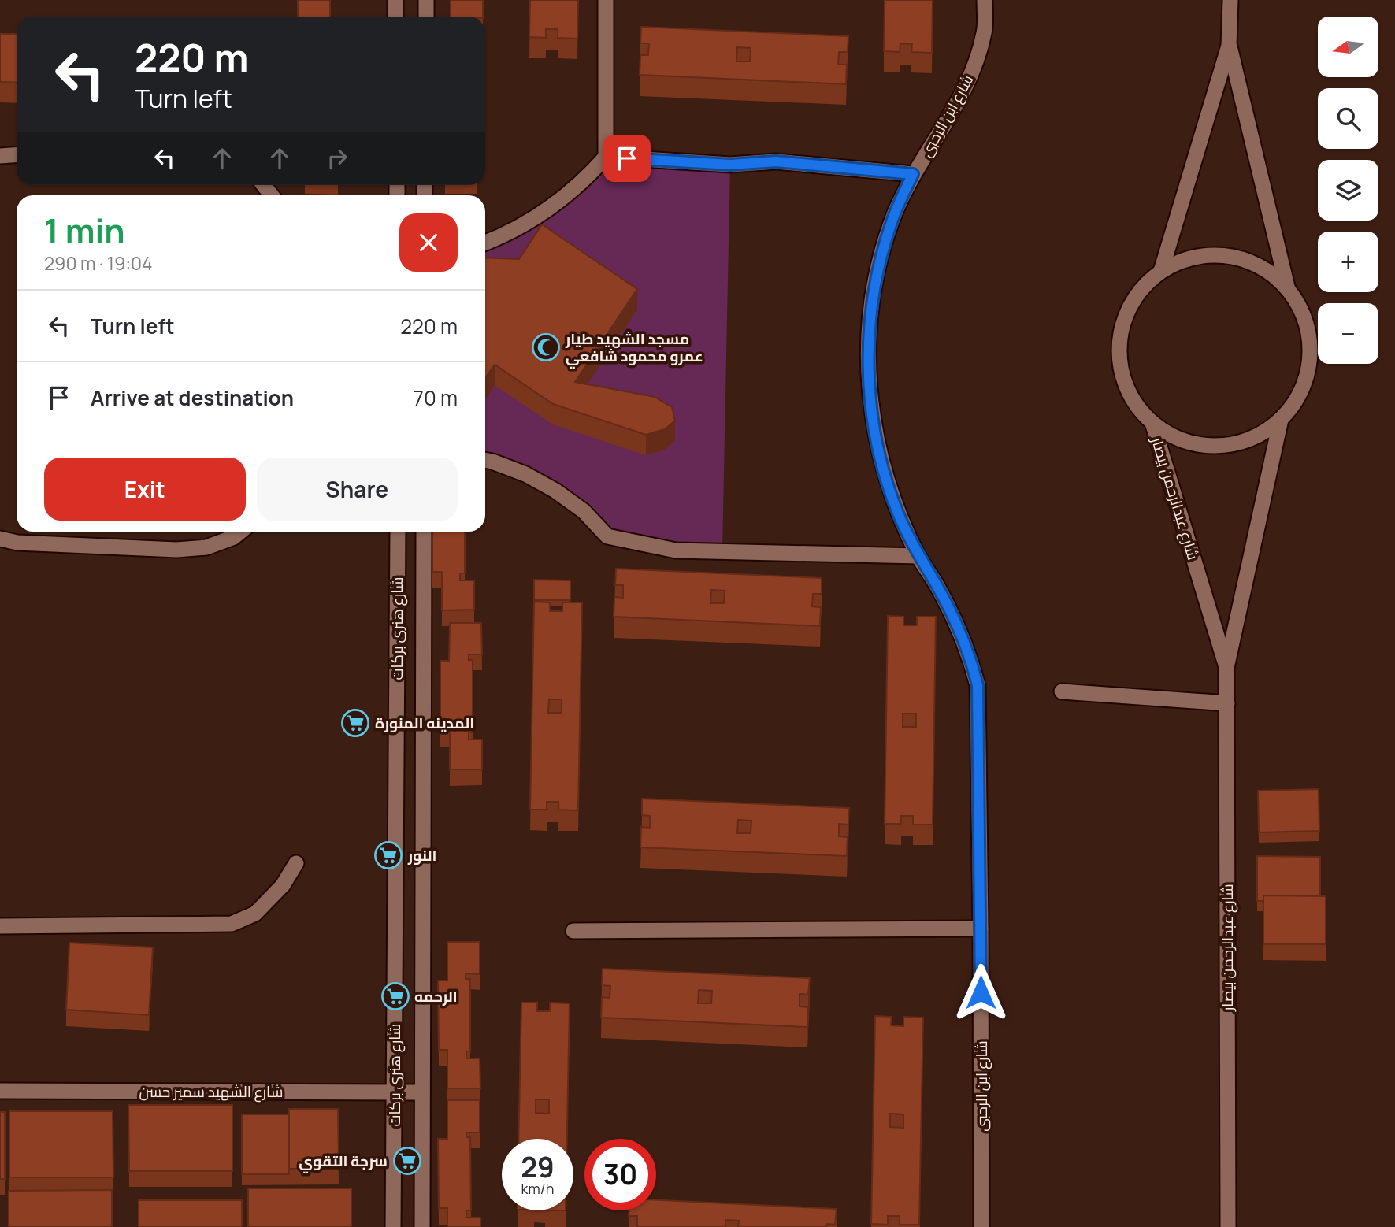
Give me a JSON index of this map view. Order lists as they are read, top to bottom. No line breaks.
{"streets":{"street":["شارع ابن الرحبى","شارع عبدالرحمن بيصار","شارع هنرى بركات","شارع الشهيد سمير حسن"]},"crossings":[["شارع هنرى بركات","شارع الشهيد سمير حسن"]],"places":{"mosque":["مسجد الشهيد طيار عمرو محمود شافعي"],"supermarket":["المدينه المنورة","النور","الرحمه","سرجة التقوي"]},"north":"left","page":{"map_buttons":["+","−"],"turn":["220 m","Turn left"],"heading":["1 min","290 m · 19:04"],"list":[{"name":"Turn left","value":"220 m"},{"name":"Arrive at destination","value":"70 m"}],"buttons":["Exit","Share"],"speed":"29 km/h","limit":"30"}}
